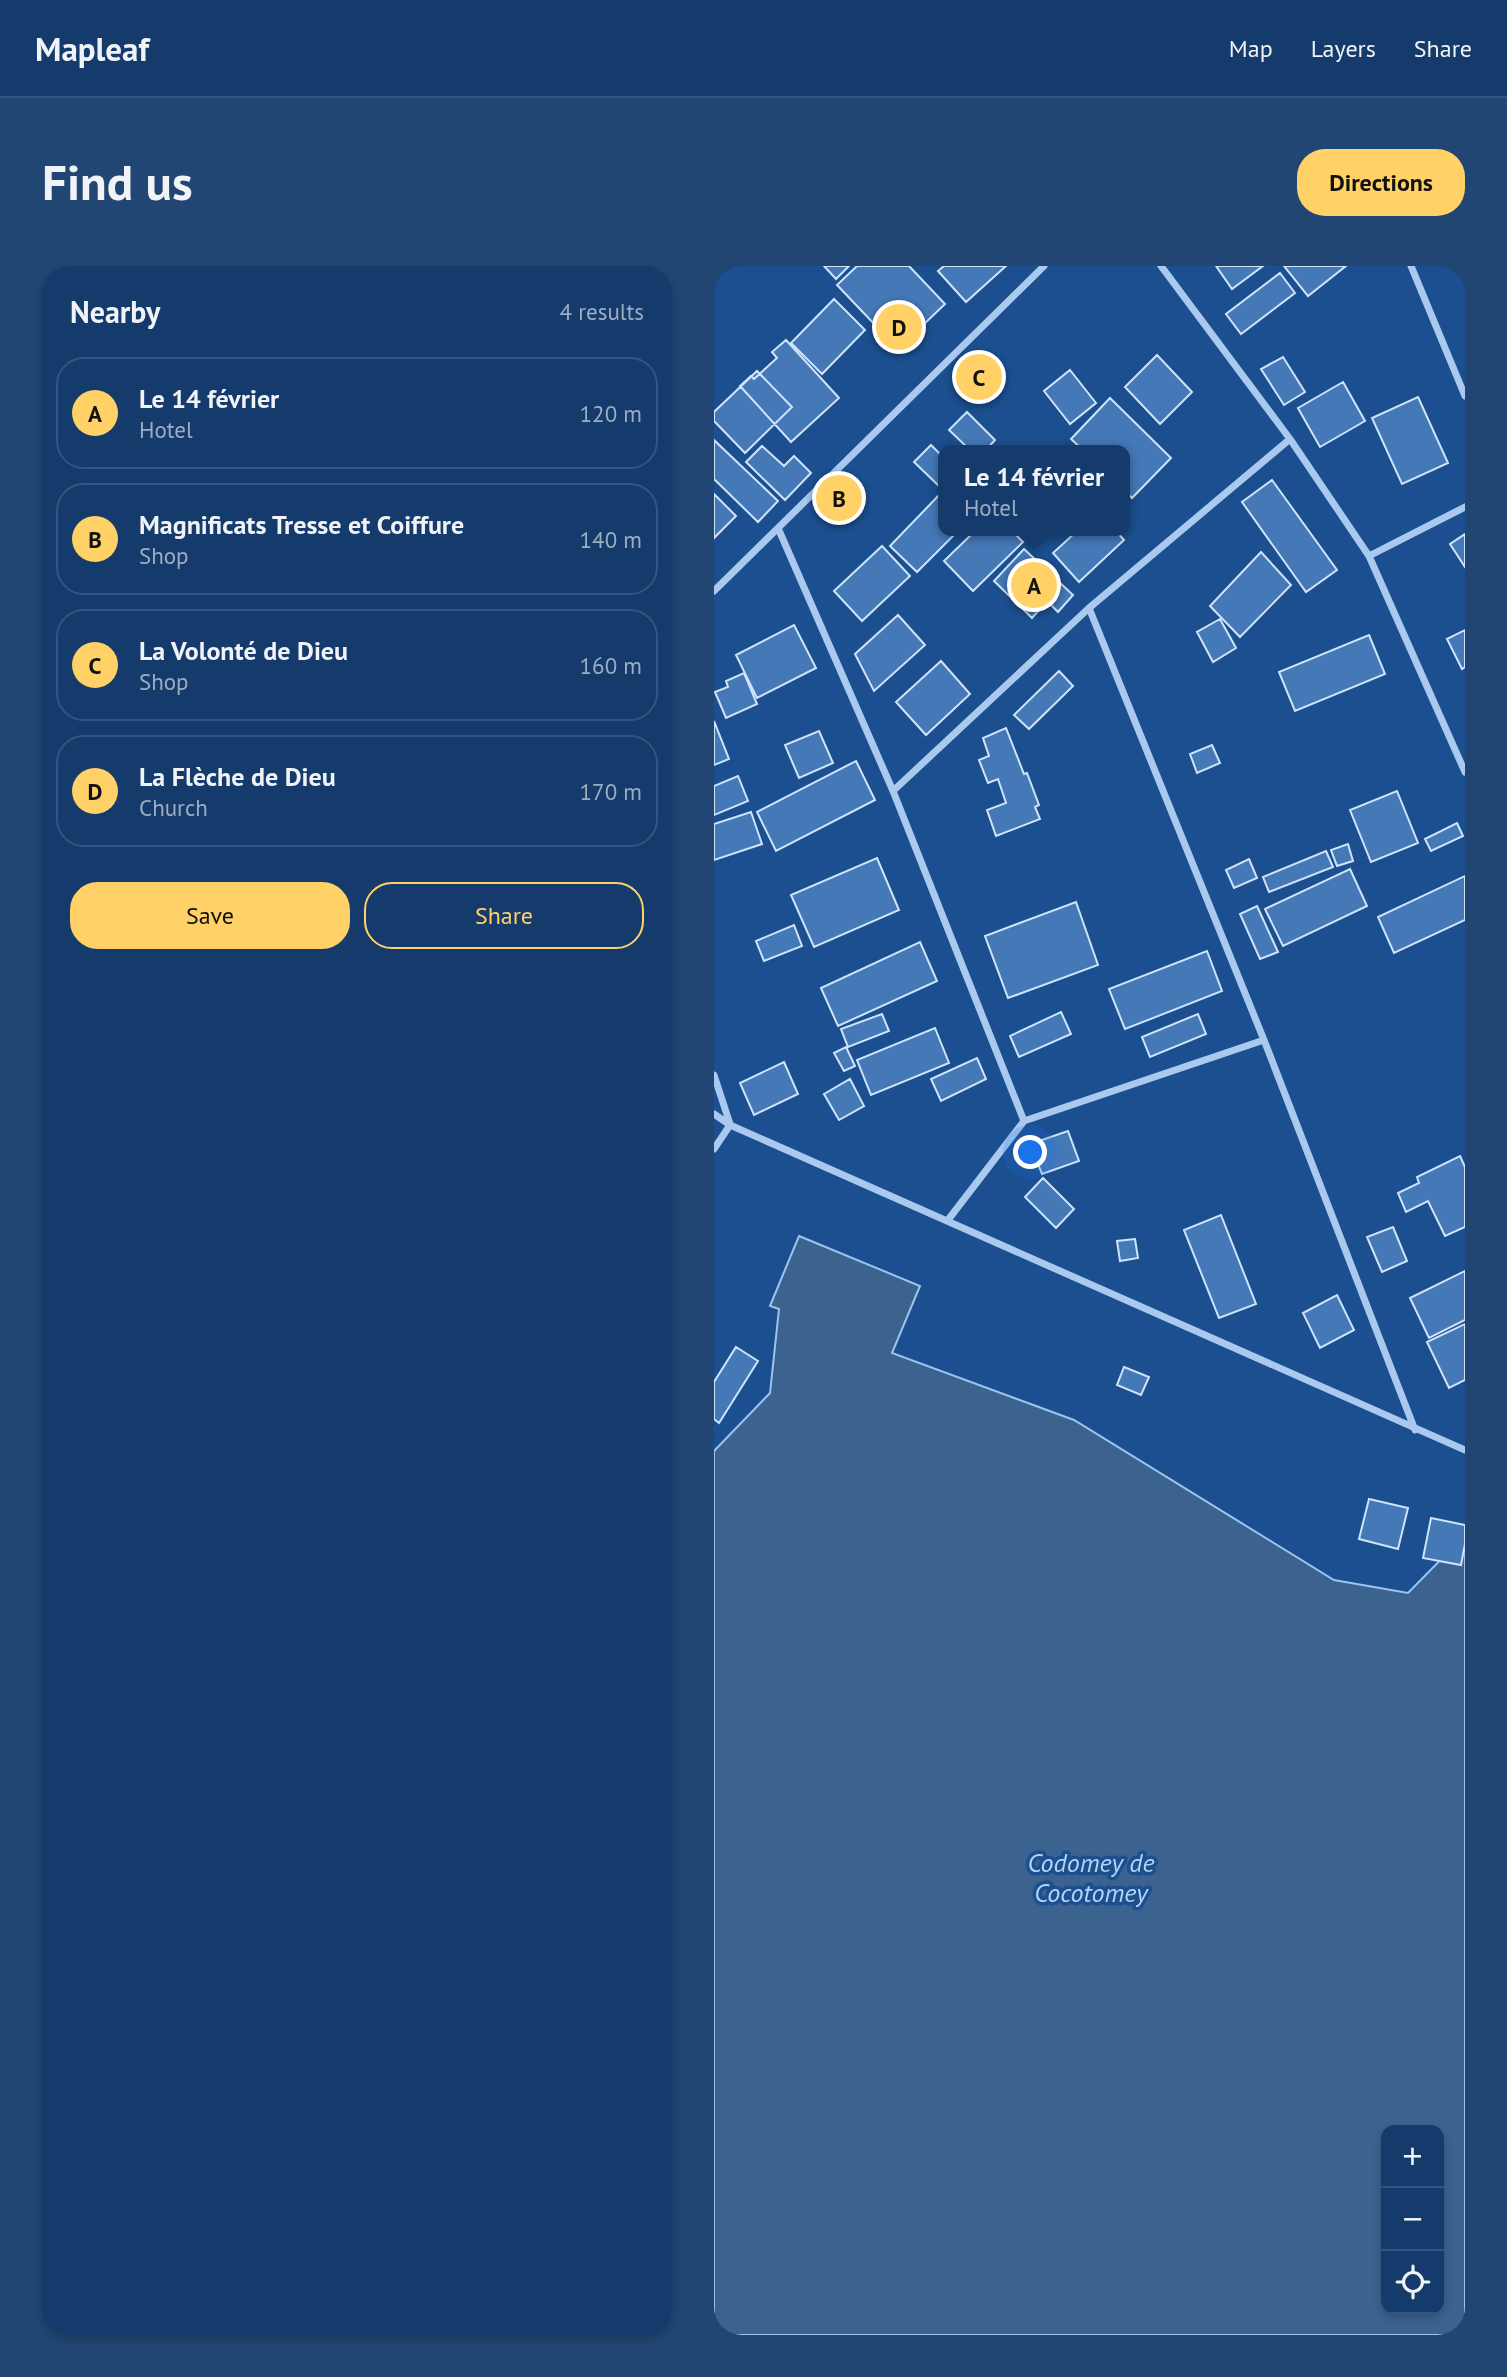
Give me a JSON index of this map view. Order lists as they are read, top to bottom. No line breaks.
{"water":["Codomey de Cocotomey"],"page":{"header":"Mapleaf","nav":["Map","Layers","Share"],"buttons":["Directions",["Save","Share"]],"title":"Find us","heading":["Nearby","4 results"],"pins":["D","C","B","A"],"list":[{"mark":"A","name":"Le 14 février","note":"Hotel","value":"120 m"},{"mark":"B","name":"Magnificats Tresse et Coiffure","note":"Shop","value":"140 m"},{"mark":"C","name":"La Volonté de Dieu","note":"Shop","value":"160 m"},{"mark":"D","name":"La Flèche de Dieu","note":"Church","value":"170 m"}],"popup":["Le 14 février","Hotel"],"map_buttons":["+","−"]}}
